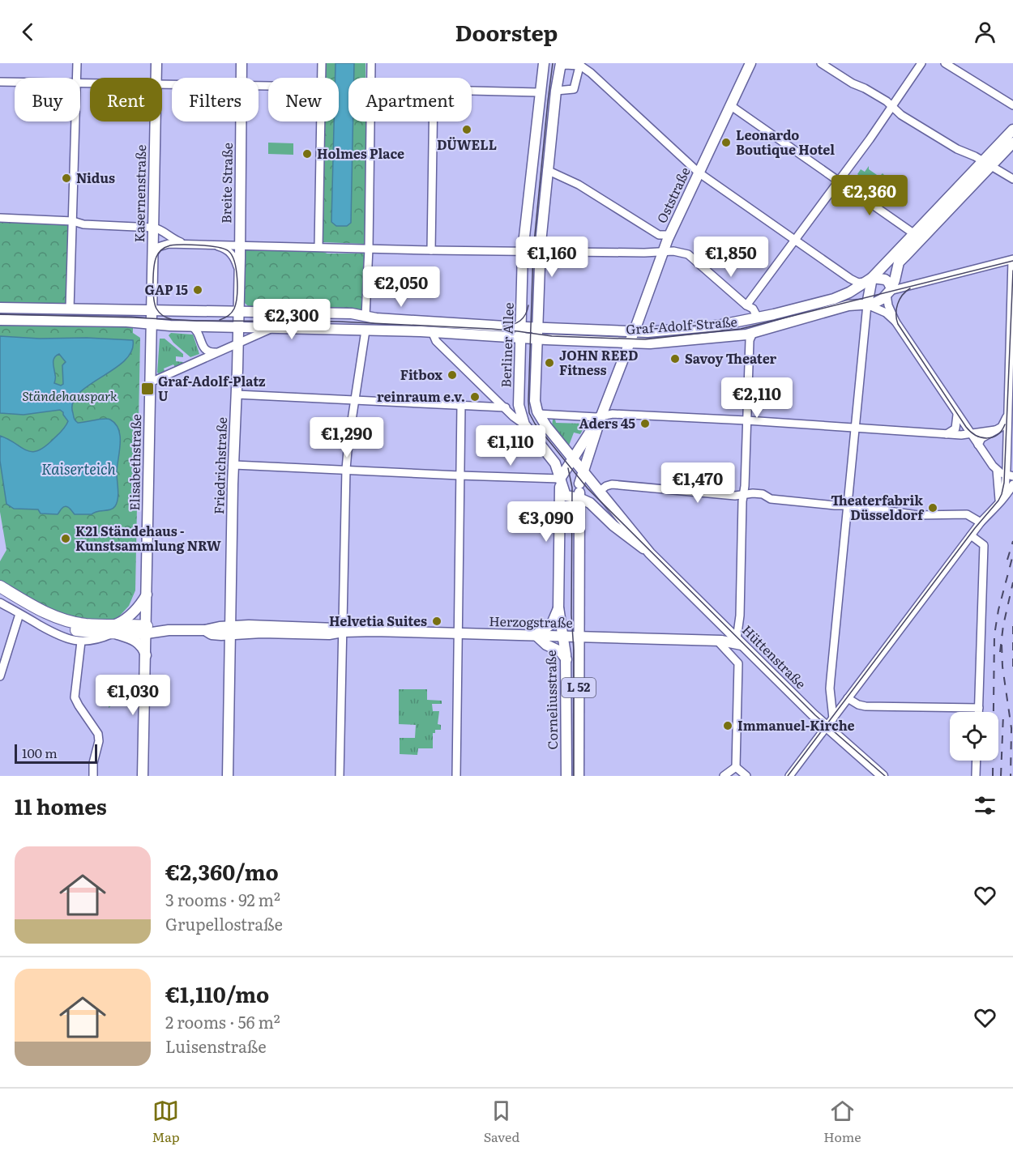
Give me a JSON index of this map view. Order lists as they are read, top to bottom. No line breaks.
{"streets":{"main road":["Breite Straße","Kasernenstraße","Oststraße","Graf-Adolf-Straße","Berliner Allee","Elisabethstraße","Friedrichstraße","Herzogstraße","Hüttenstraße","L 52","Corneliusstraße"]},"crossings":[["Breite Straße","Graf-Adolf-Straße"],["Breite Straße","Friedrichstraße"],["Kasernenstraße","Graf-Adolf-Straße"],["Kasernenstraße","Elisabethstraße"],["Oststraße","Graf-Adolf-Straße"],["Oststraße","L 52"],["Graf-Adolf-Straße","Berliner Allee"],["Graf-Adolf-Straße","Friedrichstraße"],["Graf-Adolf-Straße","Hüttenstraße"],["Graf-Adolf-Straße","L 52"],["Berliner Allee","Hüttenstraße"],["Elisabethstraße","Herzogstraße"],["Friedrichstraße","Herzogstraße"],["Herzogstraße","Hüttenstraße"],["Herzogstraße","Corneliusstraße"],["Hüttenstraße","L 52"],["Hüttenstraße","Corneliusstraße"],["L 52","Corneliusstraße"]],"water":["Kaiserteich"],"parks":["Ständehauspark"],"places":{"other":["DÜWELL","Leonardo Boutique Hotel","Holmes Place","Nidus","GAP 15","Savoy Theater","JOHN REED Fitness","Fitbox","reinraum e.v.","Aders 45","Theaterfabrik Düsseldorf","K21 Ständehaus - Kunstsammlung NRW","Helvetia Suites","Immanuel-Kirche"],"transit":["Graf-Adolf-Platz U"]},"scale_bar":"100 m","page":{"header":"Doorstep","chip":["Buy","Rent","Filters","New","Apartment"],"price":["€2,360","€1,160","€1,850","€2,050","€2,300","€2,110","€1,290","€1,110","€1,470","€3,090","€1,030"],"scale":"100 m","heading":"11 homes","list":[{"name":"€2,360/mo","note":"3 rooms · 92 m² · Grupellostraße"},{"name":"€1,110/mo","note":"2 rooms · 56 m² · Luisenstraße"}],"tabs":["Map","Saved","Home"]}}
